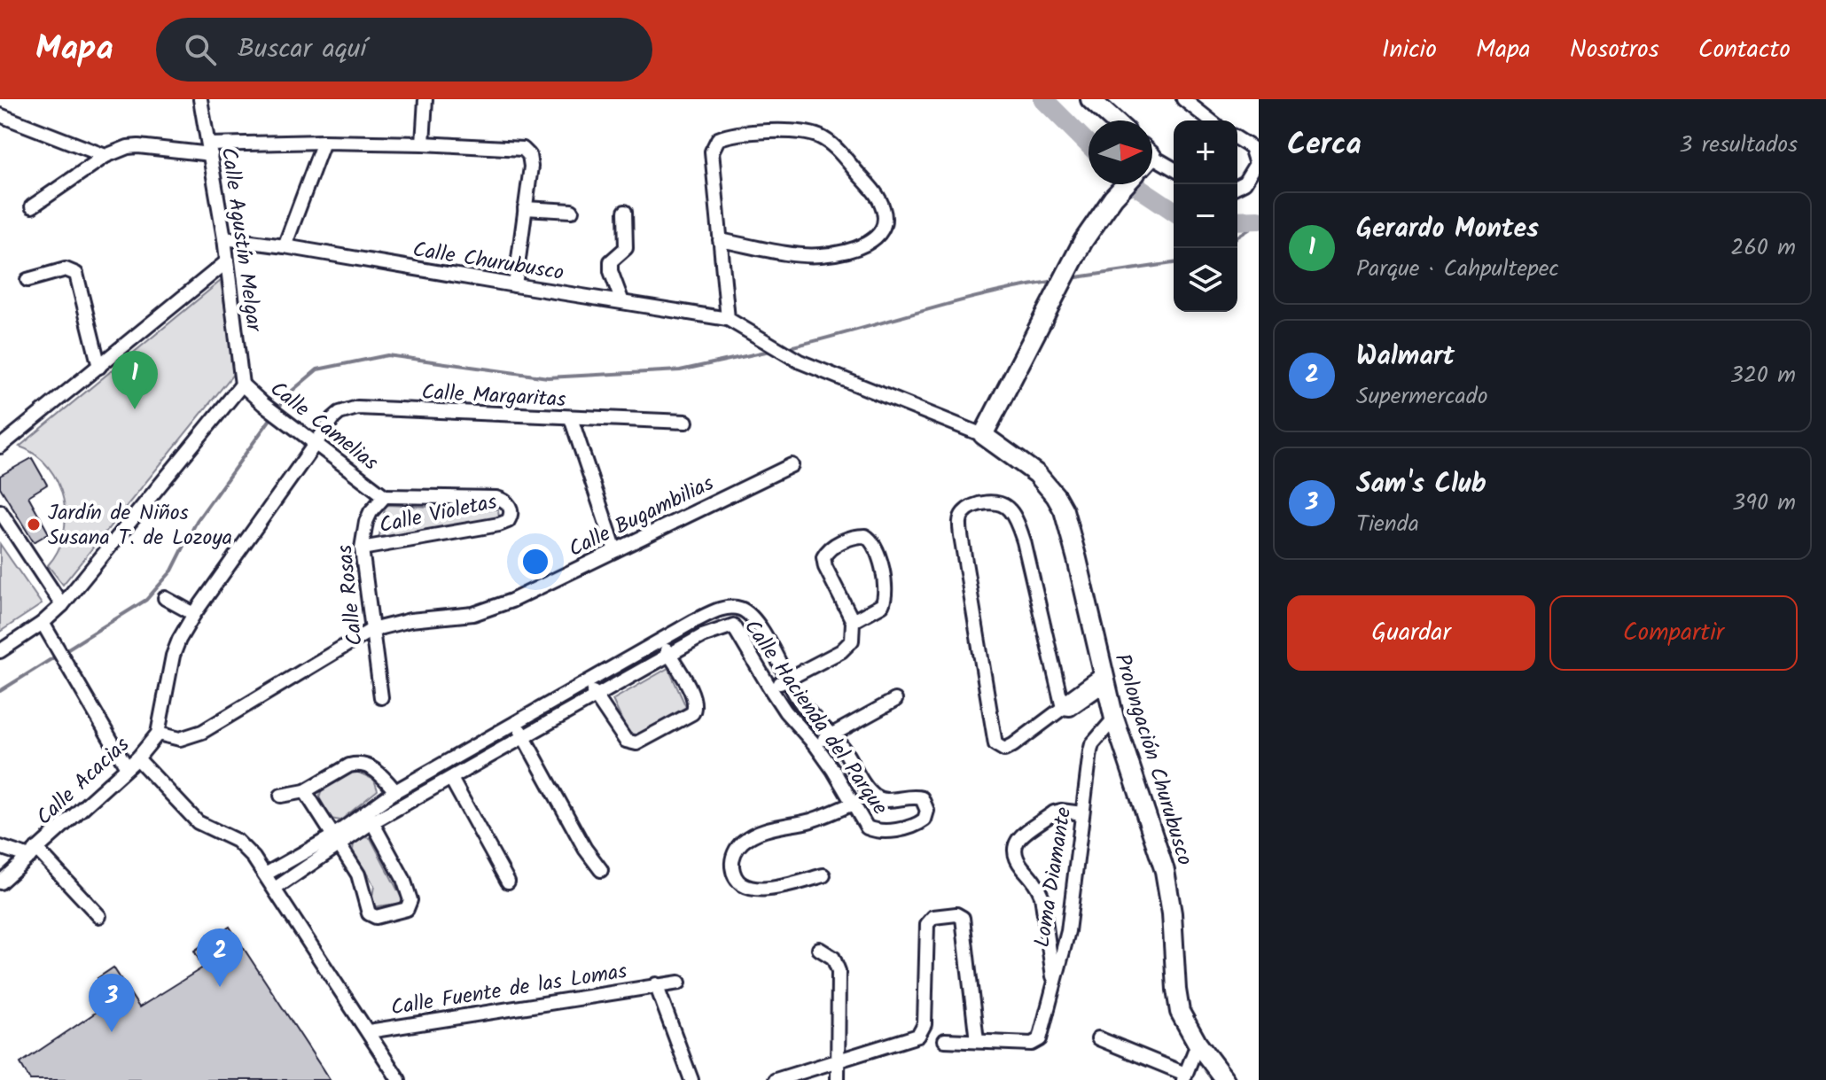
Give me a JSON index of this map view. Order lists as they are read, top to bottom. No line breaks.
{"streets":{"main road":["Prolongación Churubusco"],"street":["Calle Agustín Melgar","Calle Churubusco","Calle Margaritas","Calle Camelias","Calle Violetas","Calle Bugambilias","Calle Rosas","Calle Hacienda del Parque","Calle Acacias","Loma Diamante","Calle Fuente de las Lomas"]},"crossings":[["Calle Agustín Melgar","Calle Churubusco"],["Calle Agustín Melgar","Calle Camelias"],["Calle Churubusco","Prolongación Churubusco"],["Calle Margaritas","Calle Camelias"],["Calle Margaritas","Calle Bugambilias"],["Calle Margaritas","Calle Acacias"],["Calle Camelias","Calle Violetas"],["Calle Camelias","Calle Rosas"],["Calle Violetas","Calle Rosas"],["Calle Bugambilias","Calle Rosas"],["Calle Bugambilias","Calle Acacias"],["Prolongación Churubusco","Loma Diamante"]],"places":["Jardín de Niños Susana T. de Lozoya"],"north":"right","page":{"header":"Mapa","search":"Buscar aquí","nav":["Inicio","Mapa","Nosotros","Contacto"],"heading":["Cerca","3 resultados"],"map_buttons":["+","−"],"list":[{"mark":"1","name":"Gerardo Montes","note":"Parque · Cahpultepec","value":"260 m"},{"mark":"2","name":"Walmart","note":"Supermercado","value":"320 m"},{"mark":"3","name":"Sam's Club","note":"Tienda","value":"390 m"}],"pins":["1","2","3"],"buttons":["Guardar","Compartir"]}}
